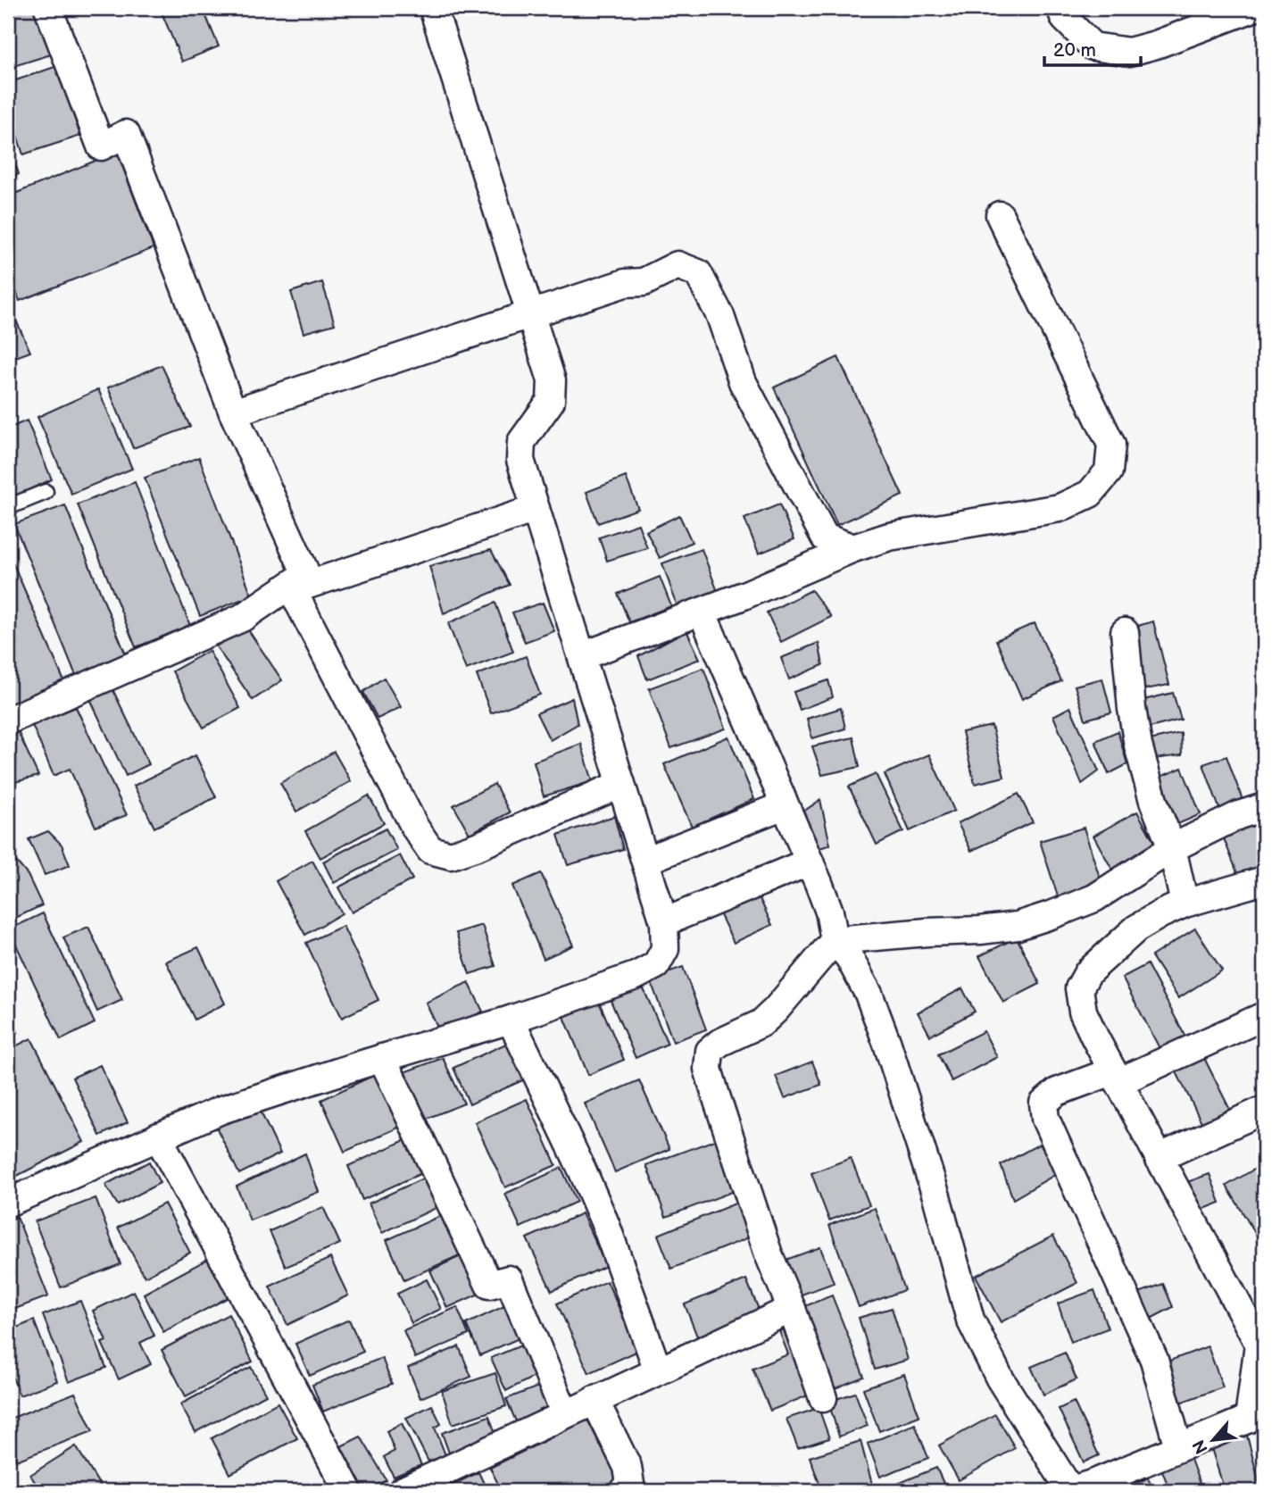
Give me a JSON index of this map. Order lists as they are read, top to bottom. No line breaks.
{"scale_bar":"20 m","north":"bottom left"}
